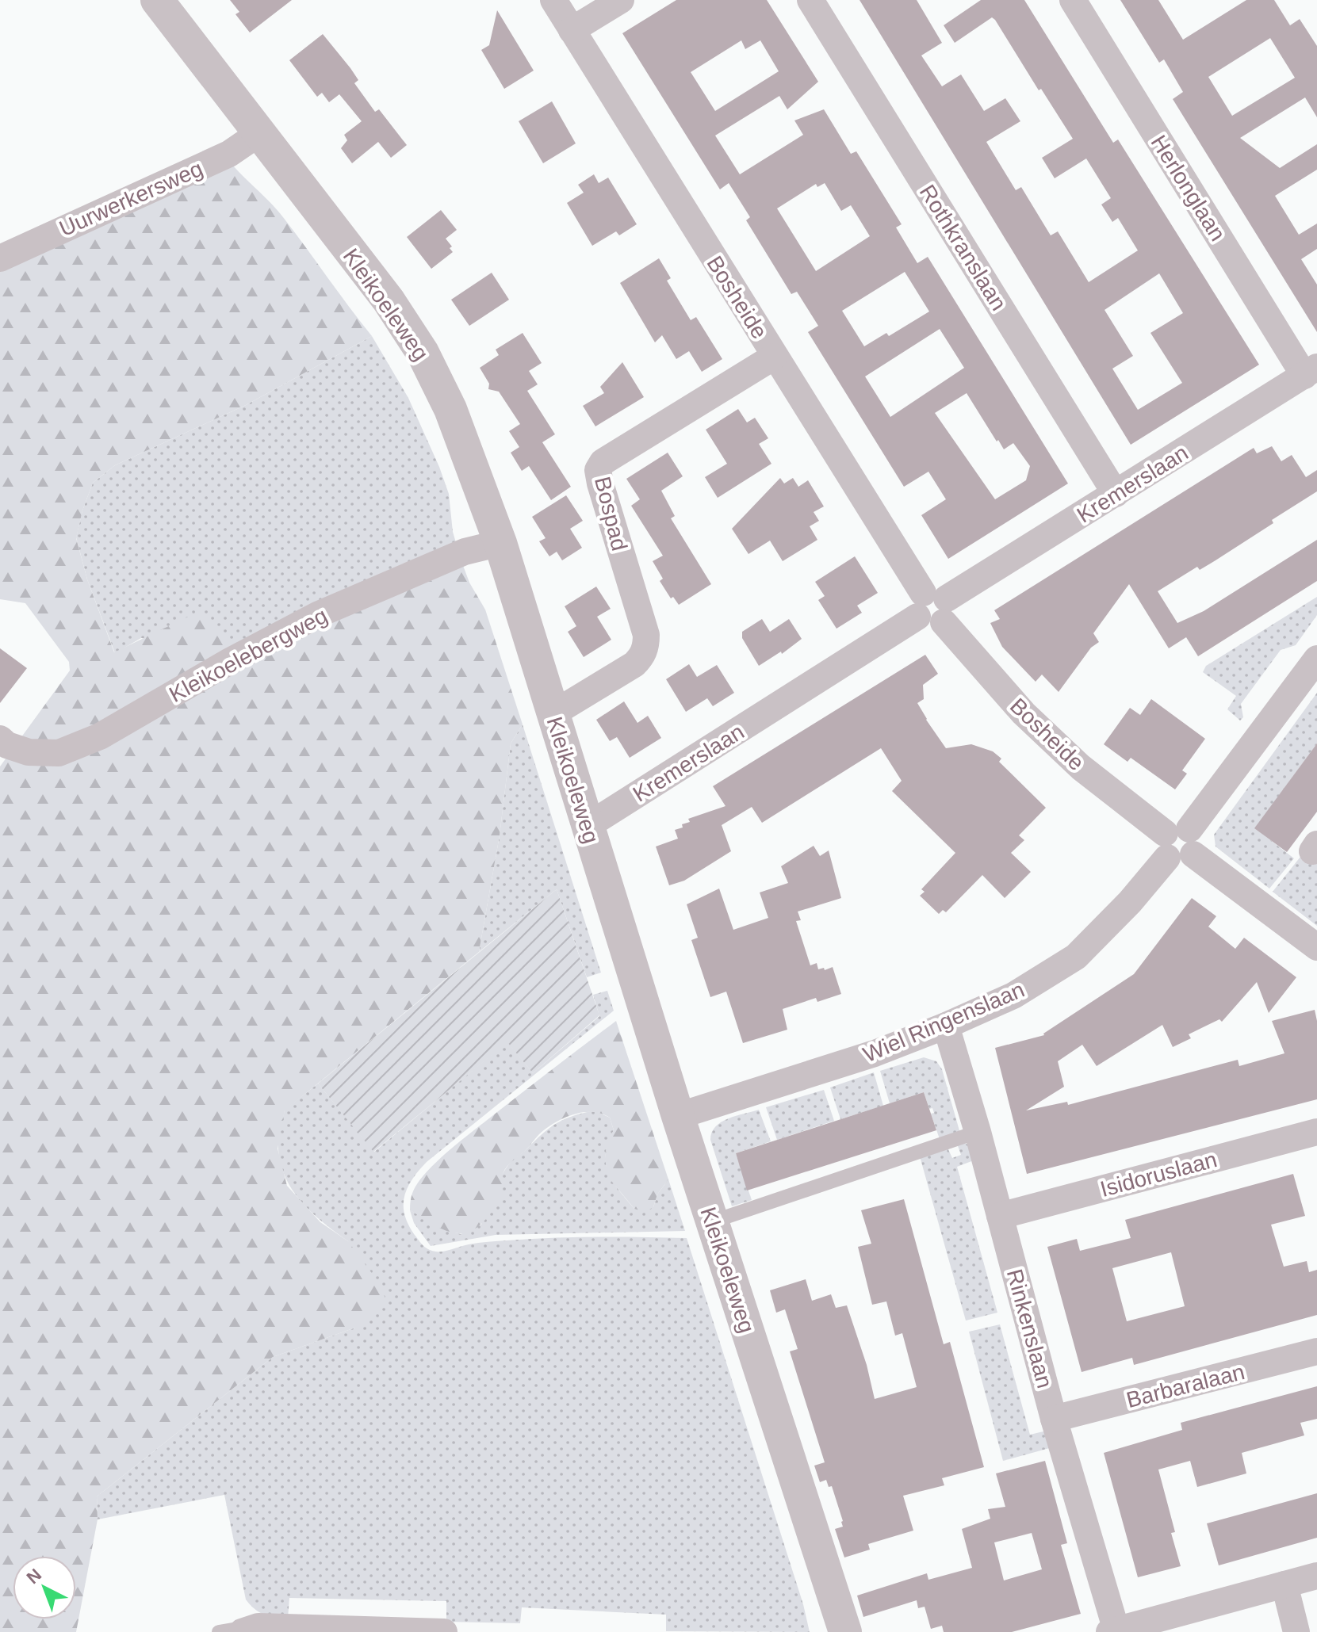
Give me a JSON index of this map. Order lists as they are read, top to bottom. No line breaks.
{"streets":{"street":["Herlonglaan","Uurwerkersweg","Rothkranslaan","Bosheide","Kleikoeleweg","Kremerslaan","Bospad","Kleikoelebergweg","Wiel Ringenslaan","Isidoruslaan","Rinkenslaan","Barbaralaan"]},"crossings":[["Herlonglaan","Kremerslaan"],["Uurwerkersweg","Kleikoeleweg"],["Rothkranslaan","Kremerslaan"],["Bosheide","Kremerslaan"],["Bosheide","Bospad"],["Bosheide","Wiel Ringenslaan"],["Kleikoeleweg","Kremerslaan"],["Kleikoeleweg","Bospad"],["Kleikoeleweg","Kleikoelebergweg"],["Kleikoeleweg","Wiel Ringenslaan"],["Wiel Ringenslaan","Rinkenslaan"],["Isidoruslaan","Rinkenslaan"],["Rinkenslaan","Barbaralaan"]],"north":"top left"}
